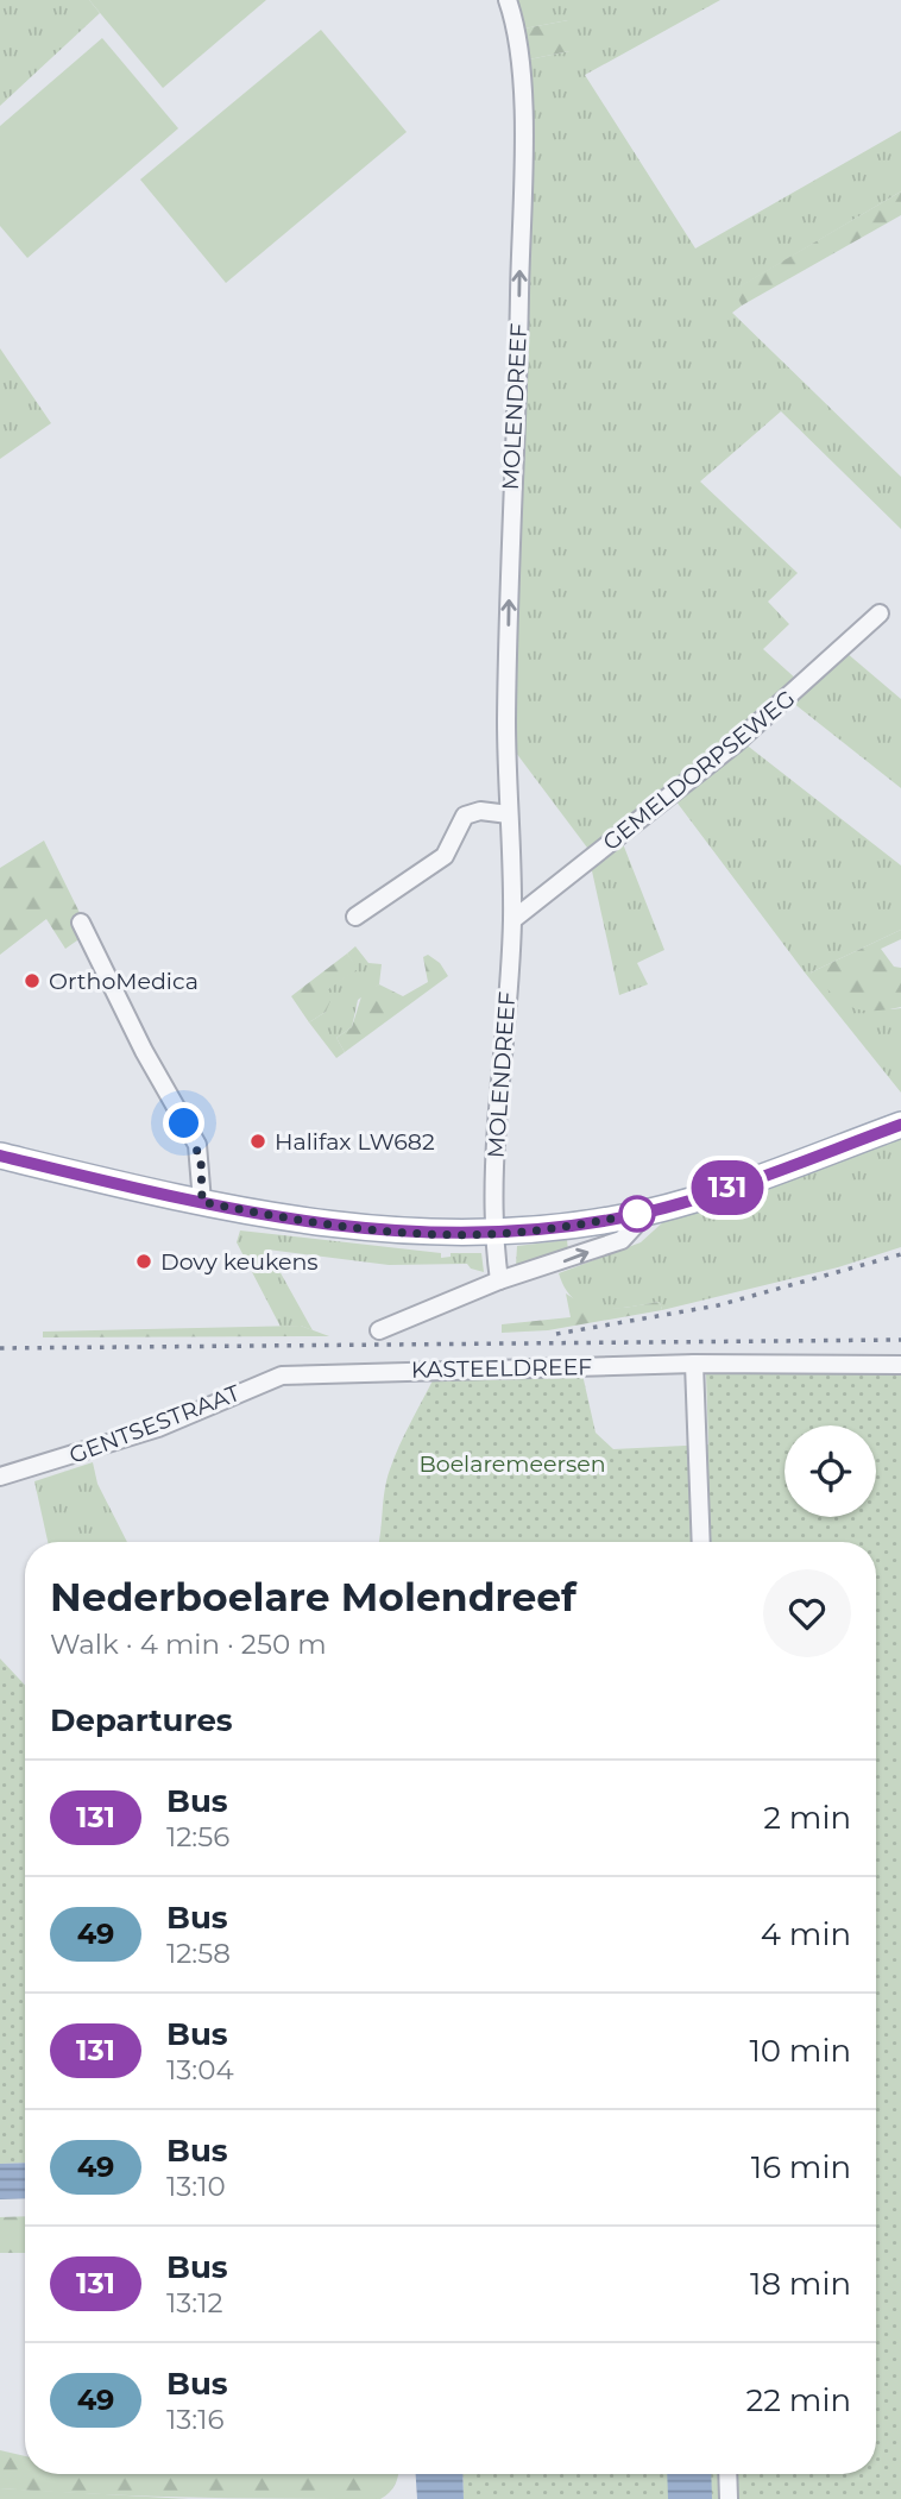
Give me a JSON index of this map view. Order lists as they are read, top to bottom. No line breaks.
{"streets":{"street":["MOLENDREEF","GEMELDORPSEWEG","KASTEELDREEF","GENTSESTRAAT"]},"crossings":[["MOLENDREEF","GEMELDORPSEWEG"],["KASTEELDREEF","GENTSESTRAAT"]],"one_way":["MOLENDREEF"],"parks":["Boelaremeersen"],"places":["OrthoMedica","Halifax LW682","Dovy keukens"],"lines":["bus line 131"],"page":{"on_map":"131","heading":[["Nederboelare Molendreef","Walk · 4 min · 250 m"],"Departures"],"list":[{"mark":"131","name":"Bus","note":"12:56","value":"2 min"},{"mark":"49","name":"Bus","note":"12:58","value":"4 min"},{"mark":"131","name":"Bus","note":"13:04","value":"10 min"},{"mark":"49","name":"Bus","note":"13:10","value":"16 min"},{"mark":"131","name":"Bus","note":"13:12","value":"18 min"},{"mark":"49","name":"Bus","note":"13:16","value":"22 min"}]}}
